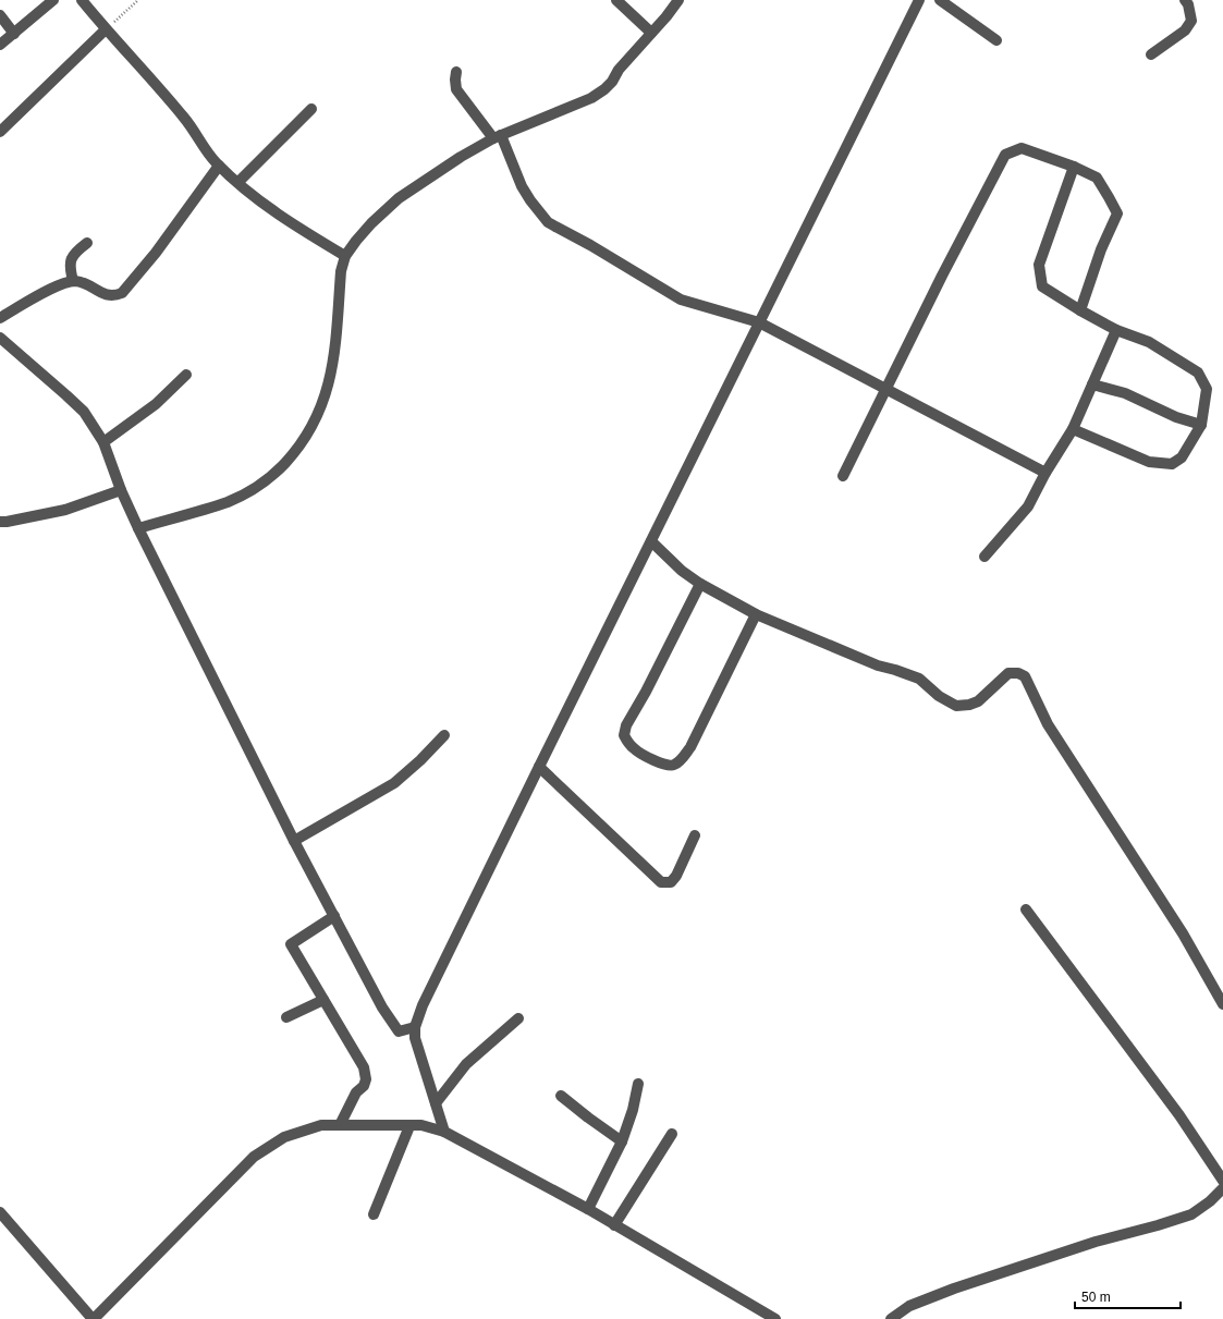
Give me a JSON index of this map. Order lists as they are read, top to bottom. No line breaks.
{"scale_bar":"50 m"}
